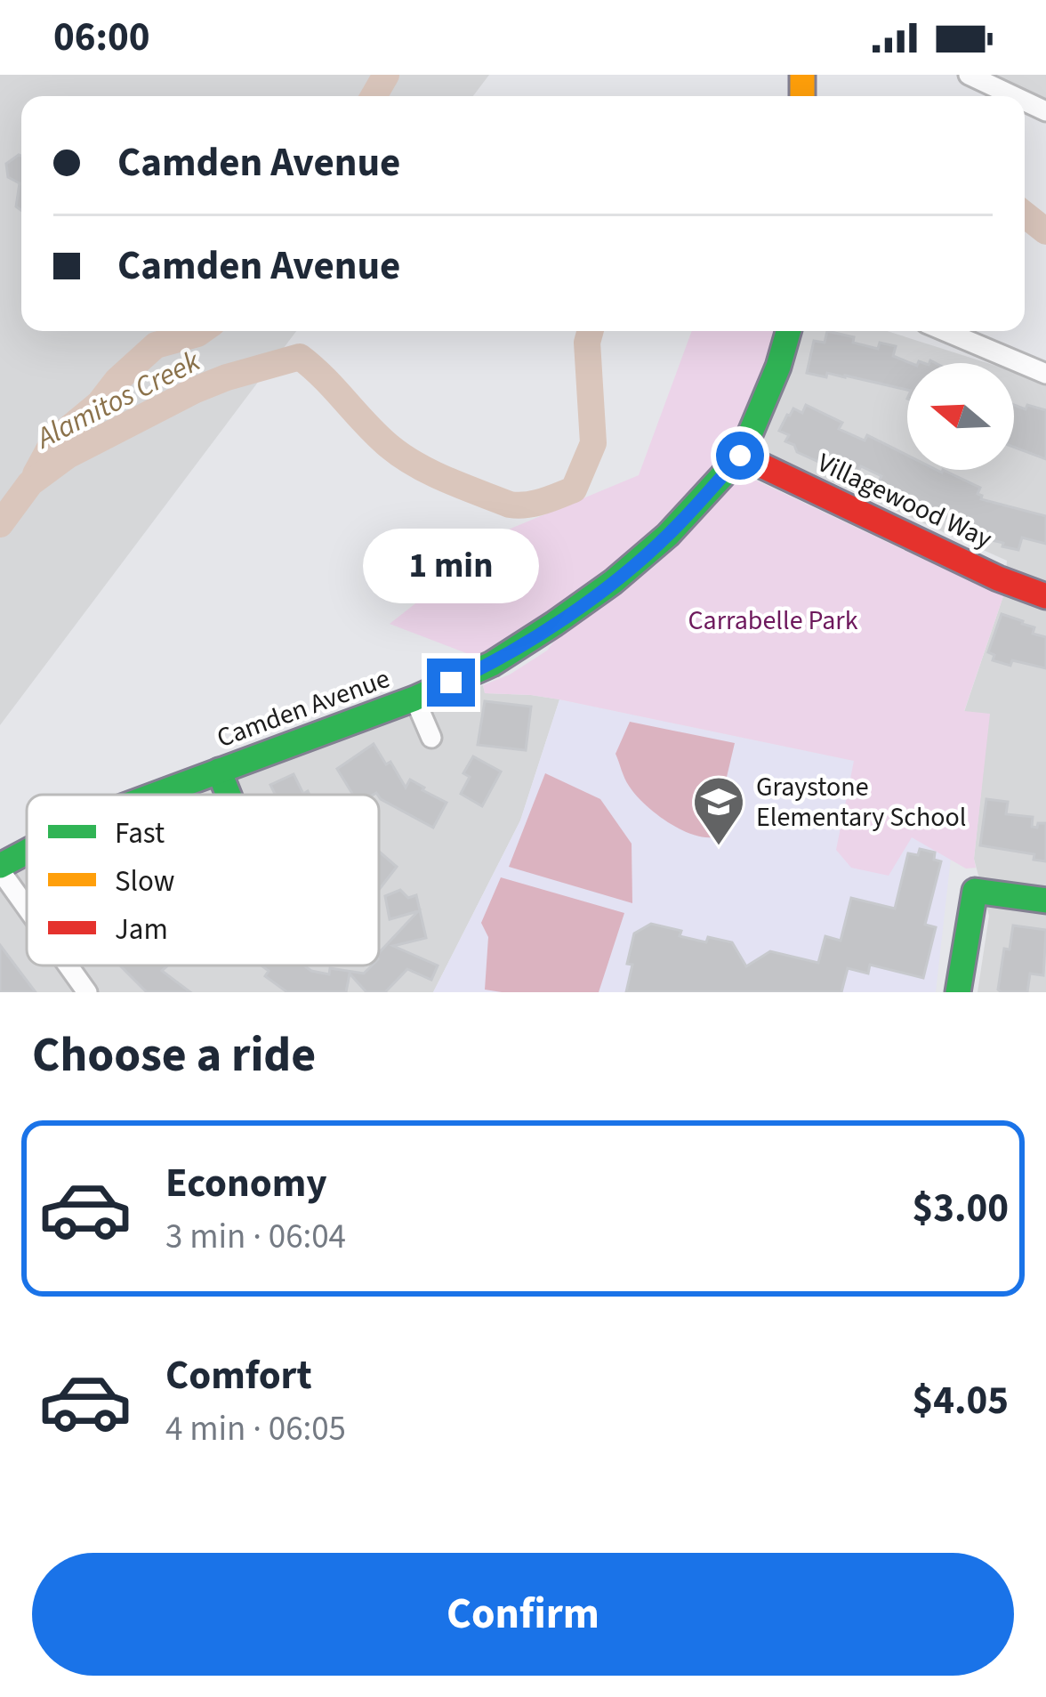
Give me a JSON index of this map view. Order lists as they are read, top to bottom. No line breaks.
{"streets":{"street":["Villagewood Way","Camden Avenue"]},"crossings":[["Villagewood Way","Camden Avenue"]],"water":["Alamitos Creek"],"parks":["Carrabelle Park"],"places":{"school or university":["Graystone Elementary School"]},"legend":["Fast","Slow","Jam"],"north":"left","page":{"status":"06:00","banner":["Camden Avenue","Camden Avenue"],"bubble":"1 min","heading":"Choose a ride","list":[{"name":"Economy","note":"3 min · 06:04","value":"$3.00"},{"name":"Comfort","note":"4 min · 06:05","value":"$4.05"}],"buttons":"Confirm"}}
